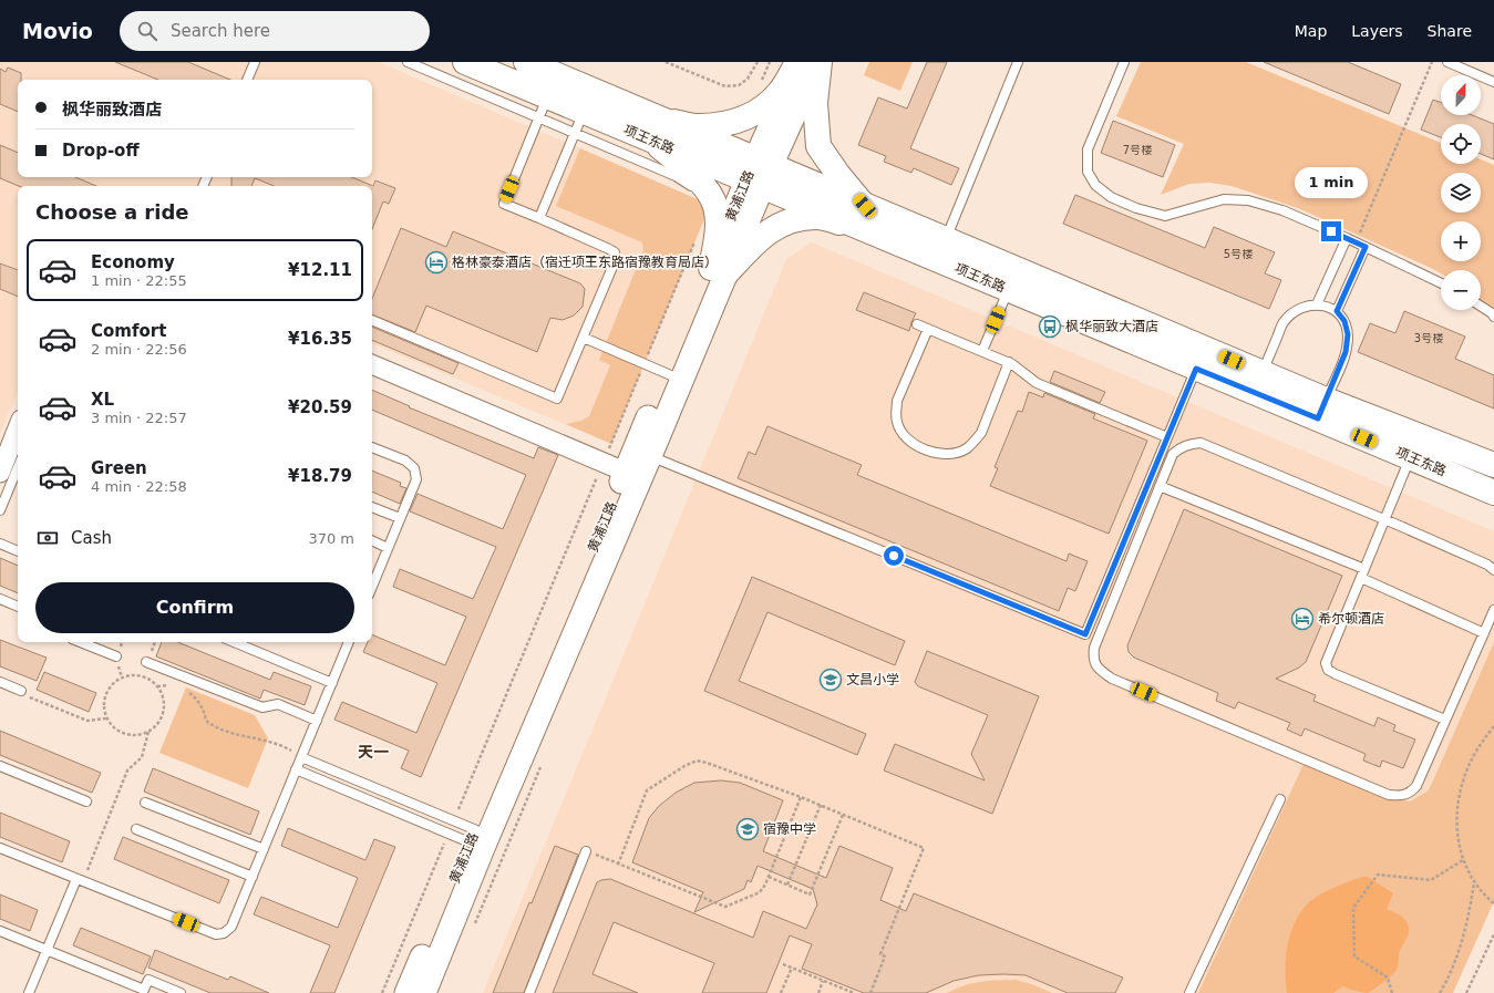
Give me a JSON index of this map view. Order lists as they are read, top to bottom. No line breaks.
{"streets":{"main road":["项王东路"],"street":["黄浦江路"]},"crossings":[["项王东路","黄浦江路"]],"districts":["天一"],"places":{"hotel":["格林豪泰酒店（宿迁项王东路宿豫教育局店）","希尔顿酒店"],"bus stop":["枫华丽致大酒店"],"school or university":["文昌小学","宿豫中学"]},"house_numbers":["7号楼","5号楼","3号楼"],"north":"top","page":{"header":"Movio","search":"Search here","nav":["Map","Layers","Share"],"map_buttons":["+","−"],"banner":["枫华丽致酒店","Drop-off"],"bubble":"1 min","heading":"Choose a ride","list":[{"name":"Economy","note":"1 min · 22:55","value":"¥12.11"},{"name":"Comfort","note":"2 min · 22:56","value":"¥16.35"},{"name":"XL","note":"3 min · 22:57","value":"¥20.59"},{"name":"Green","note":"4 min · 22:58","value":"¥18.79"}],"pay":["Cash","370 m"],"buttons":"Confirm"}}
